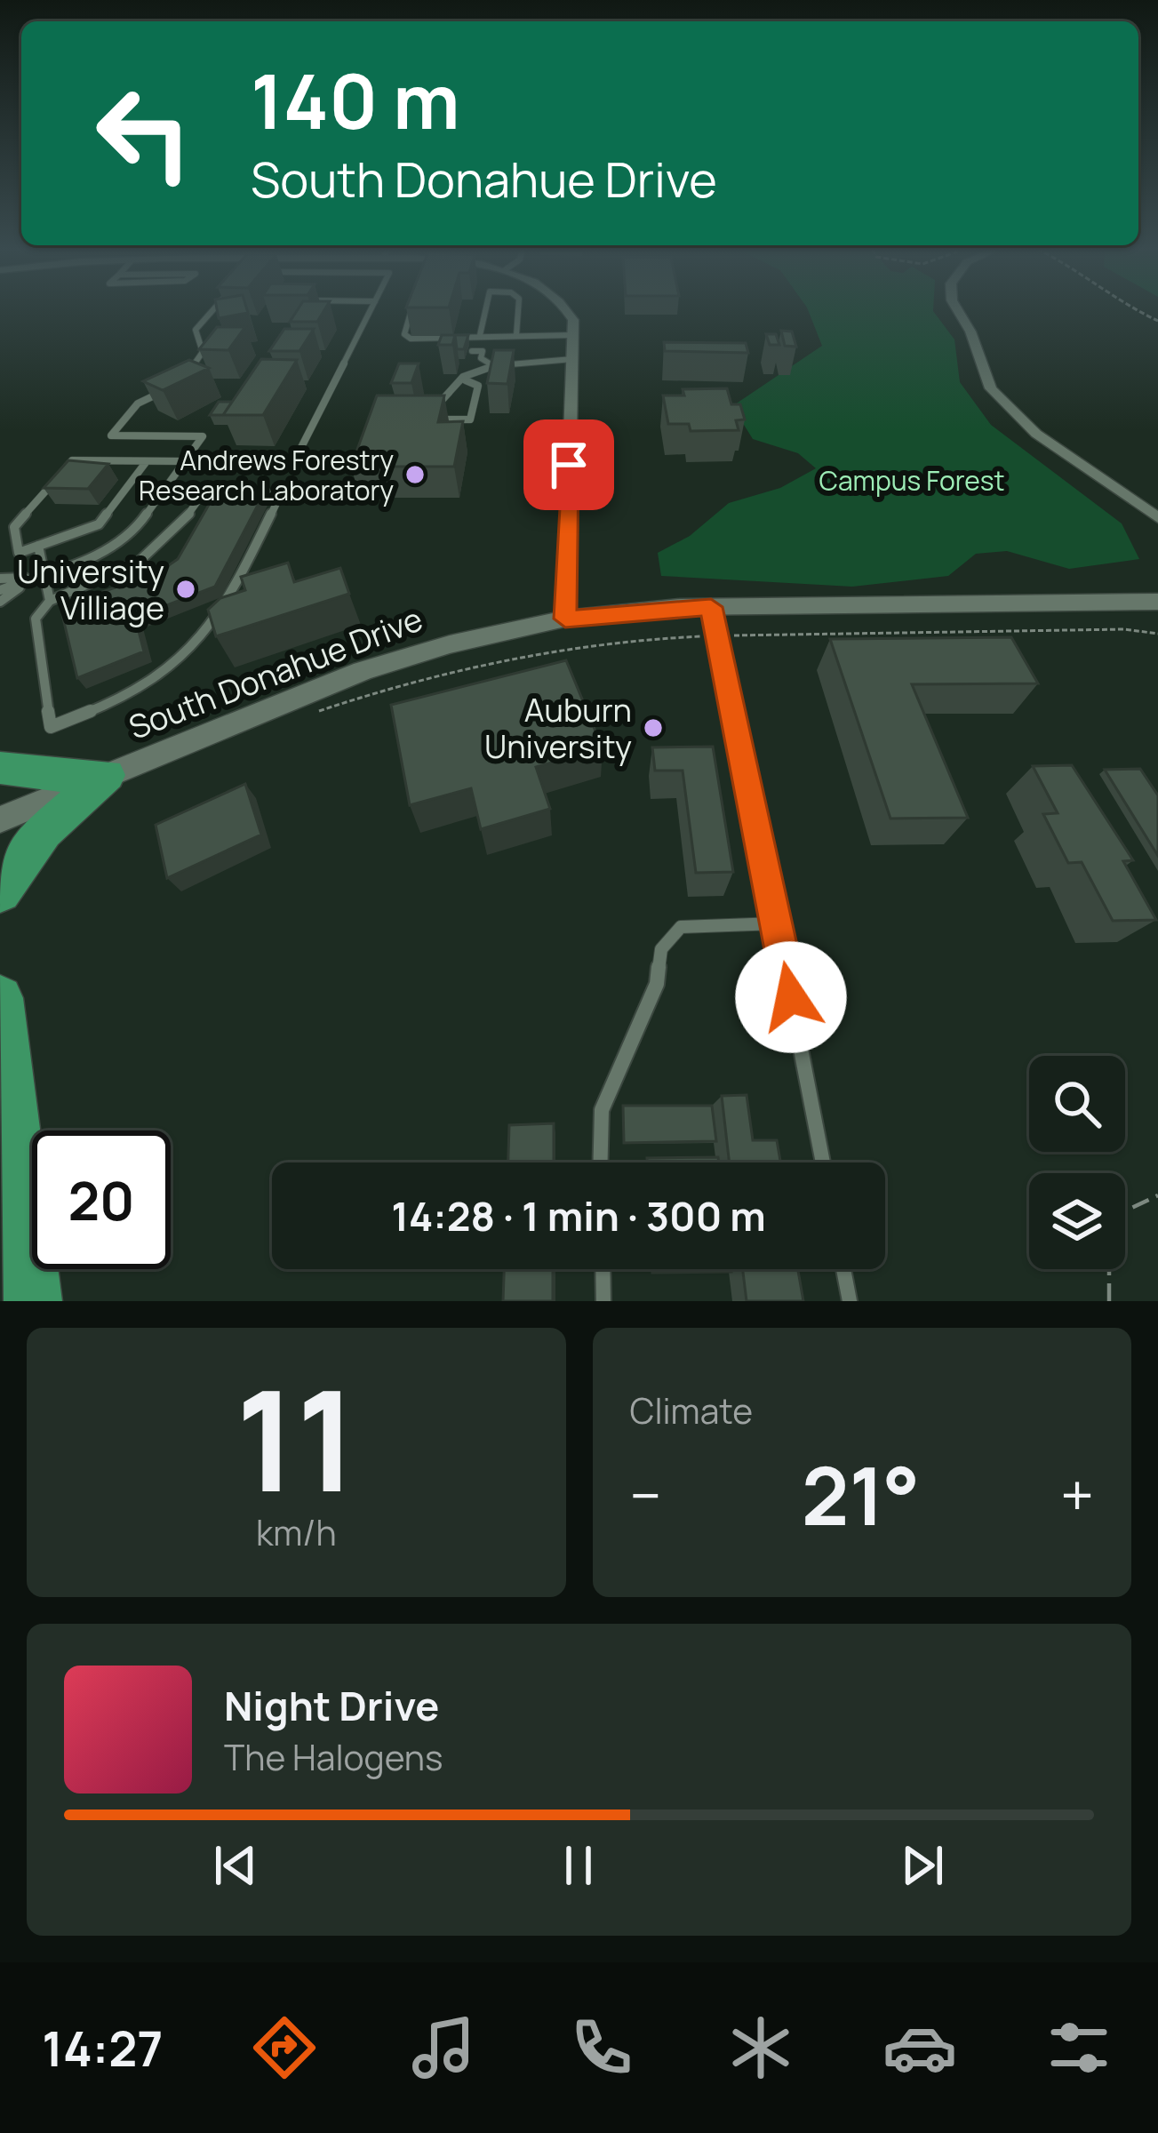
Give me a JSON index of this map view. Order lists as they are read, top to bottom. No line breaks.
{"streets":{"street":["South Donahue Drive"]},"parks":["Campus Forest"],"places":["Andrews Forestry Research Laboratory","University Villiage","Auburn University"],"page":{"turn":["140 m","South Donahue Drive"],"limit":"20","trip":"14:28 · 1 min · 300 m","tile":[["11","km/h"],"Climate"],"heat":["−","21°","+"],"song":["Night Drive","The Halogens"],"tabs":"14:27"}}
